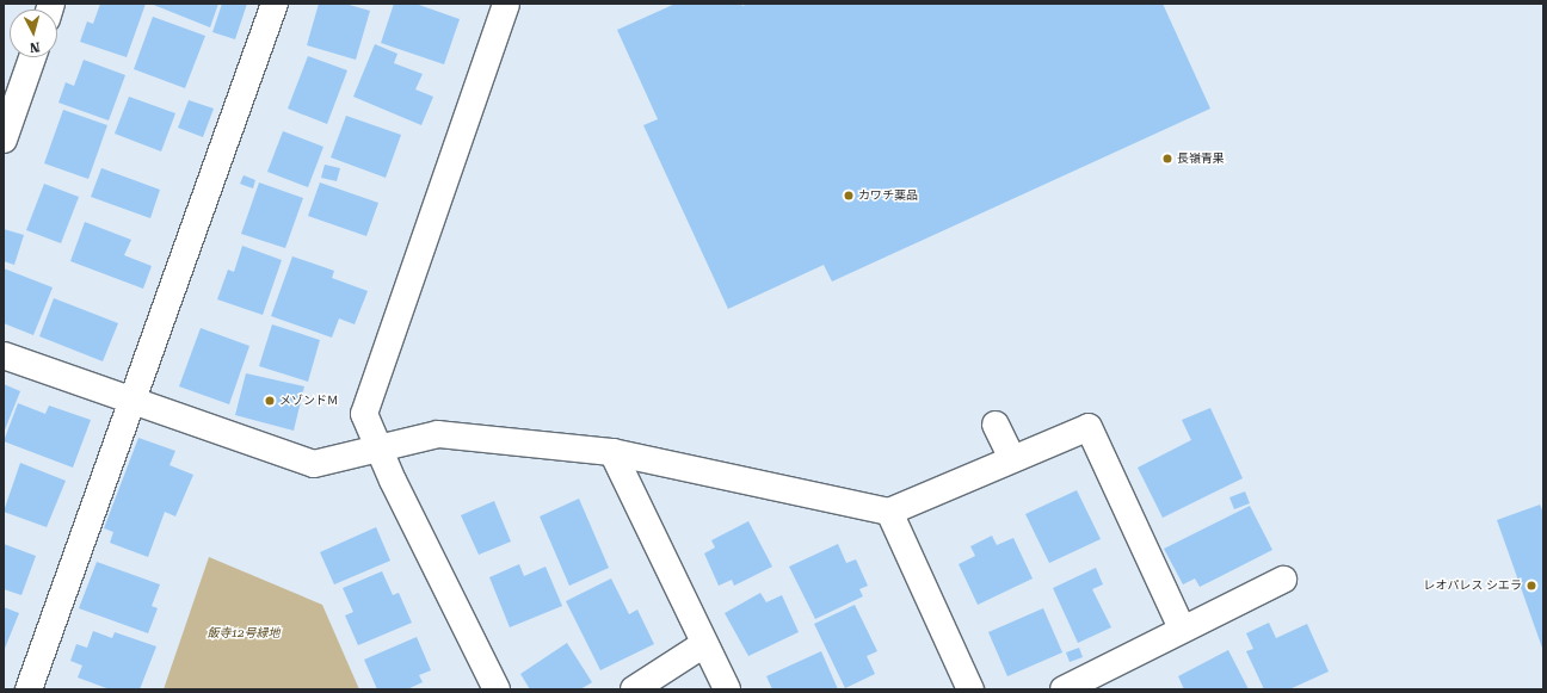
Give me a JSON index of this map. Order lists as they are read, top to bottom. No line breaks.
{"parks":["飯寺12号緑地"],"places":["長嶺青果","カワチ薬品","メゾンドＭ","レオパレス シエラ"],"north":"bottom"}
